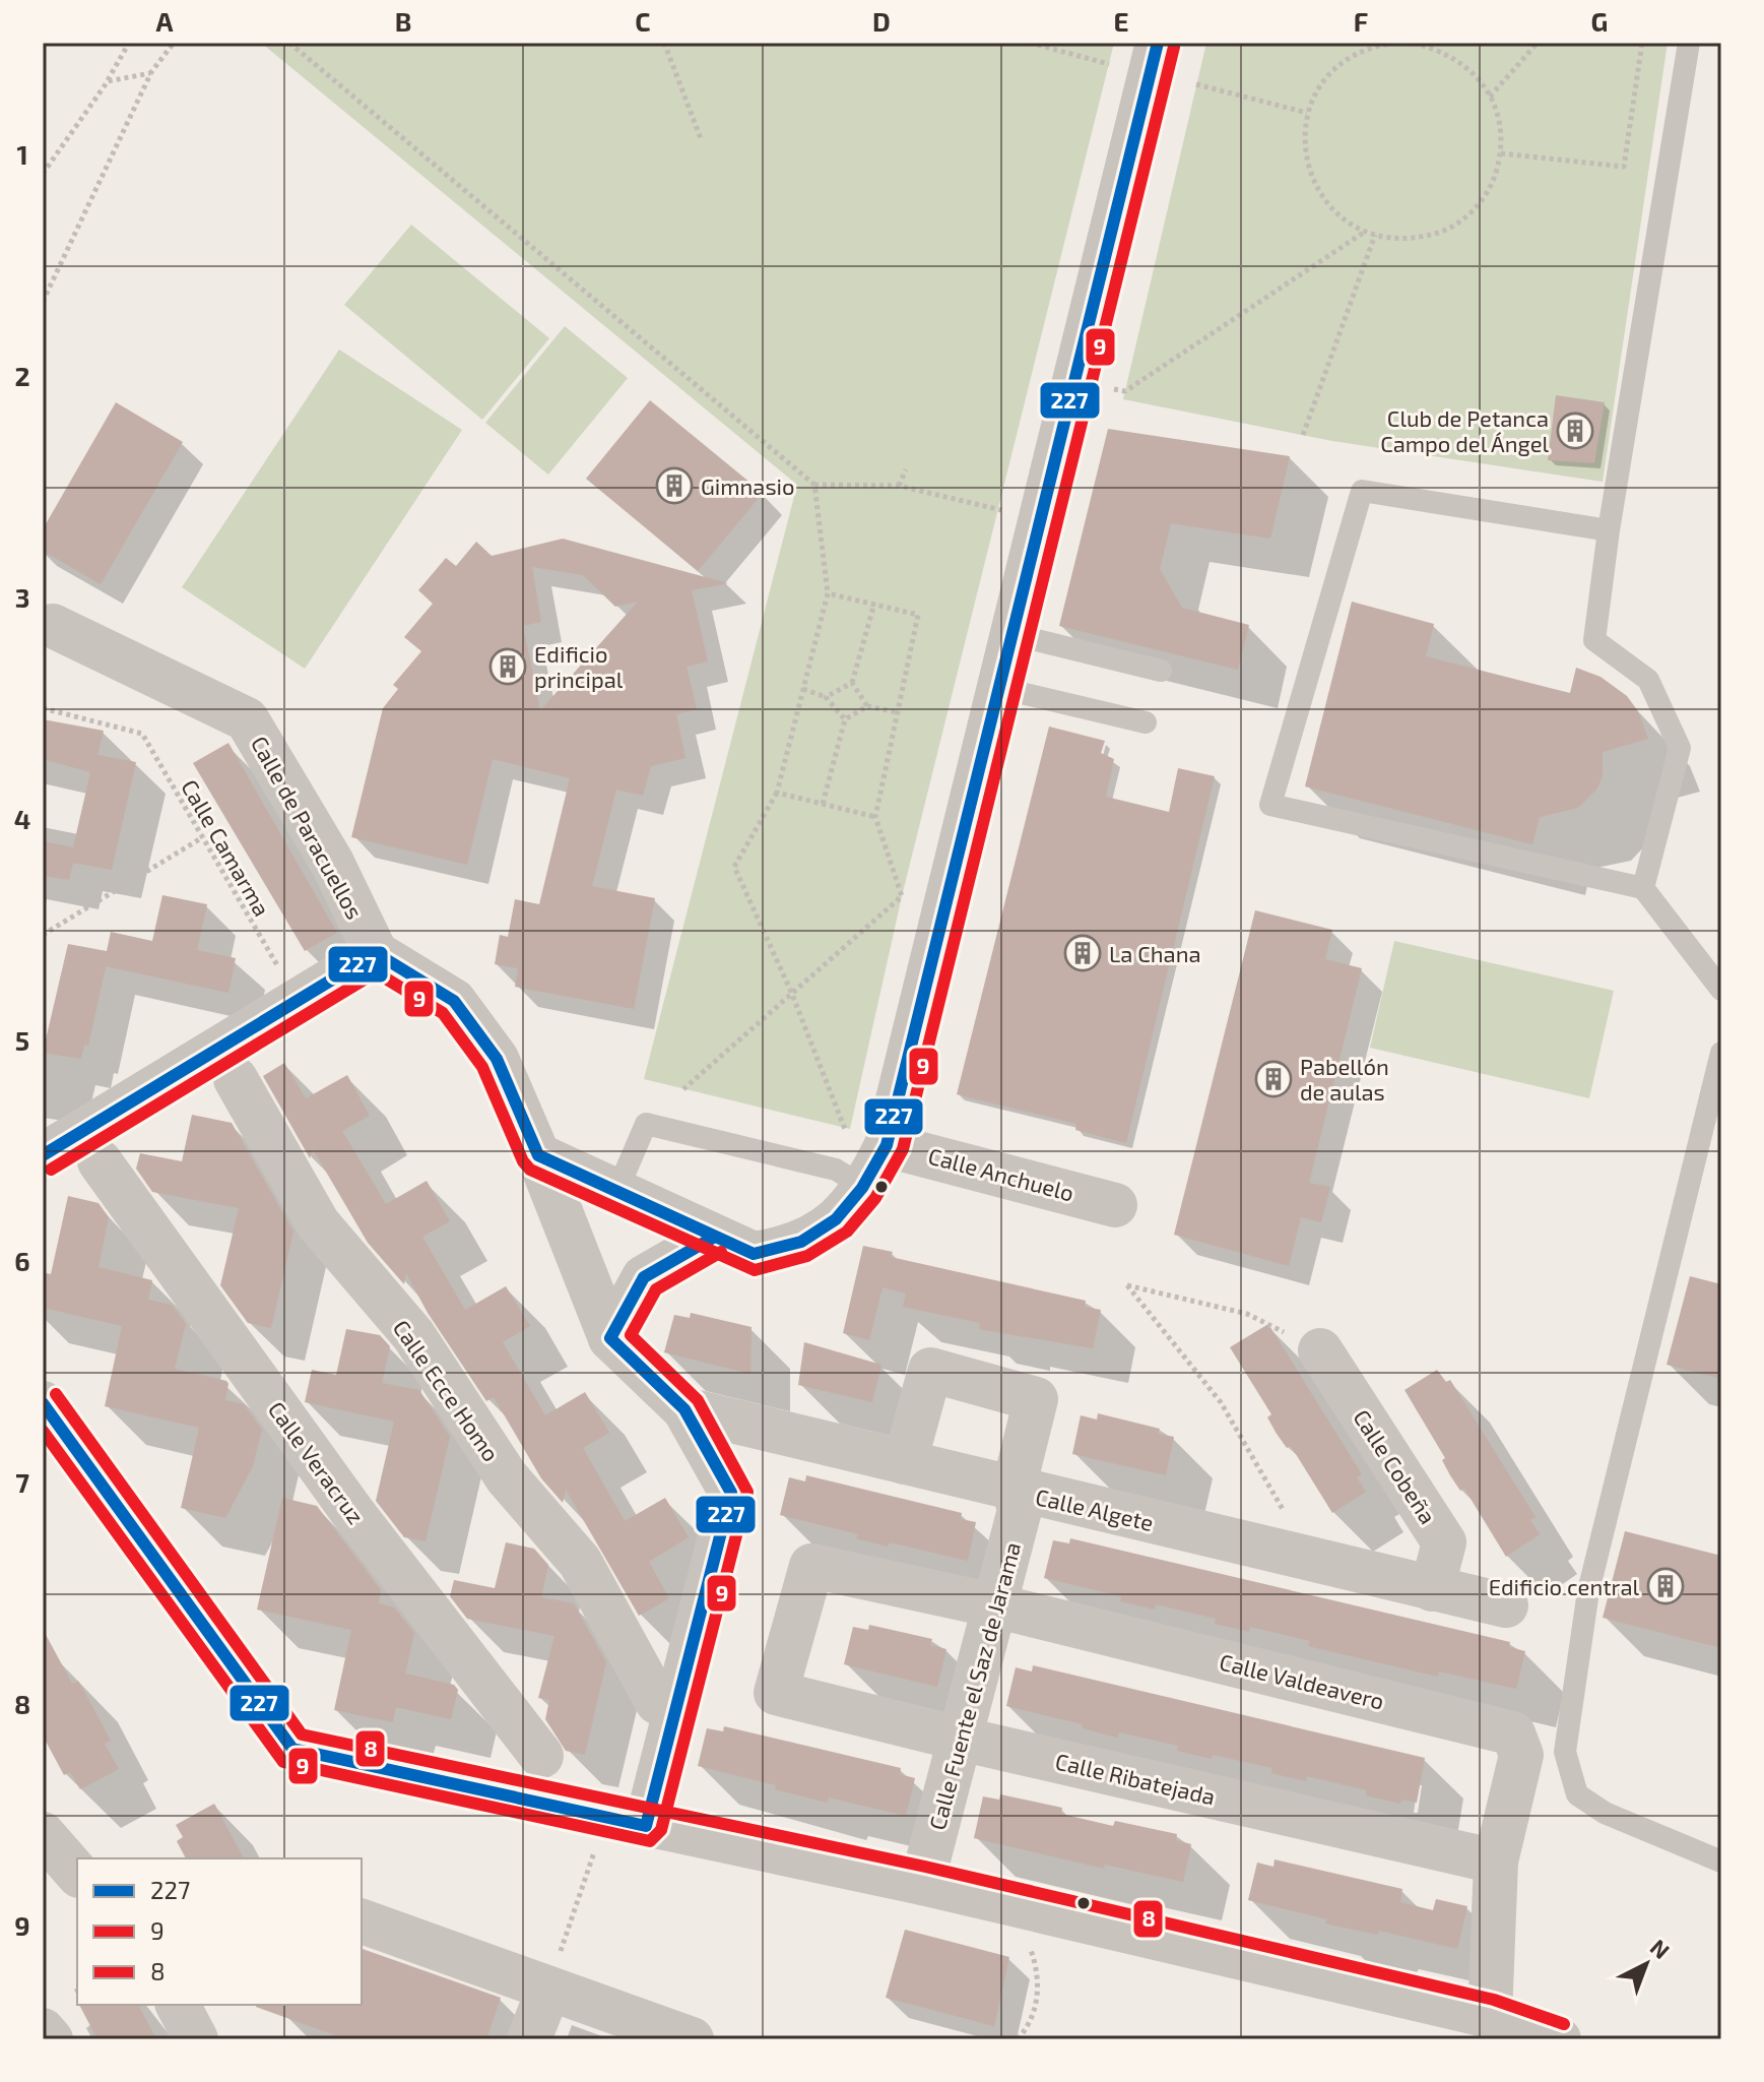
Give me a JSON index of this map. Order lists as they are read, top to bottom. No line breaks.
{"streets":{"street":["Calle de Paracuellos","Calle Anchuelo","Calle Ecce Homo","Calle Veracruz","Calle Cobeña","Calle Algete","Calle Valdeavero","Calle Fuente el Saz de Jarama","Calle Ribatejada"],"path":["Calle Camarma"]},"crossings":[["Calle Cobeña","Calle Algete"],["Calle Algete","Calle Fuente el Saz de Jarama"],["Calle Valdeavero","Calle Fuente el Saz de Jarama"],["Calle Valdeavero","Calle Ribatejada"],["Calle Fuente el Saz de Jarama","Calle Ribatejada"]],"places":{"building":["Club de Petanca Campo del Ángel","Gimnasio","Edificio principal","La Chana","Pabellón de aulas","Edificio central"]},"lines":["transit line 227","transit line 9","transit line 8"],"legend":["227","9","8"],"north":"top right","grid":{"columns":["A","B","C","D","E","F","G"],"rows":["1","2","3","4","5","6","7","8","9"]}}
